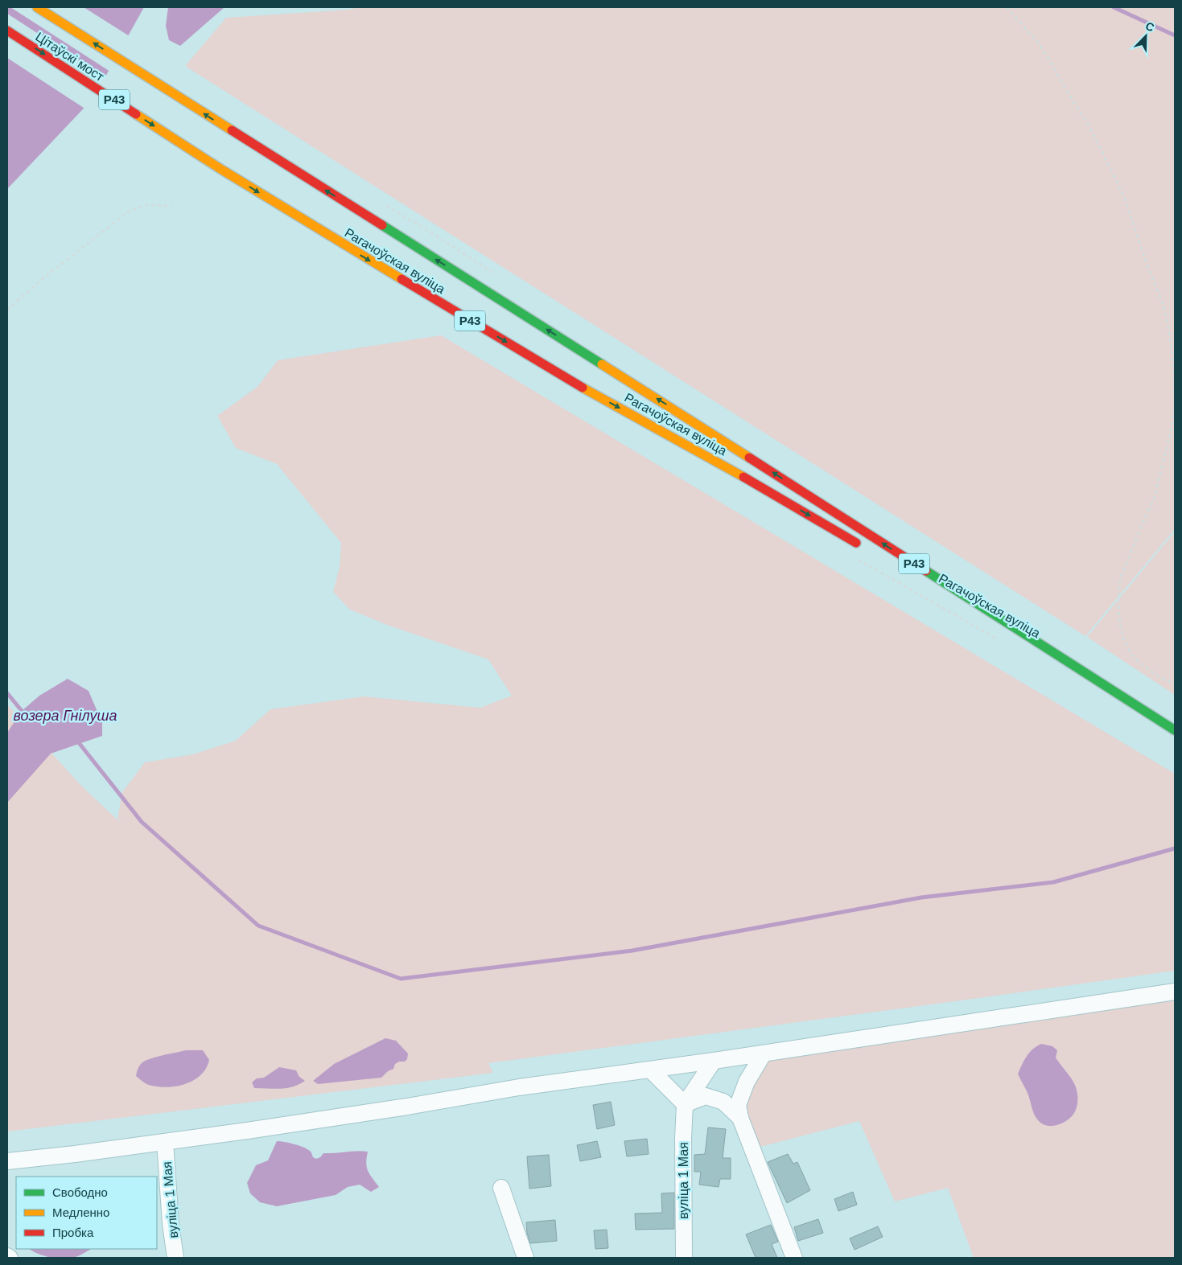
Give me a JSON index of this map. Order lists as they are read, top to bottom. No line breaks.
{"streets":{"main road":["Цітаўскі мост","Р43","Рагачоўская вуліца"],"street":["вуліца 1 Мая"]},"crossings":[["Цітаўскі мост","Рагачоўская вуліца"]],"water":["возера Гнілуша"],"legend":["Свободно","Медленно","Пробка"],"north":"top right"}
